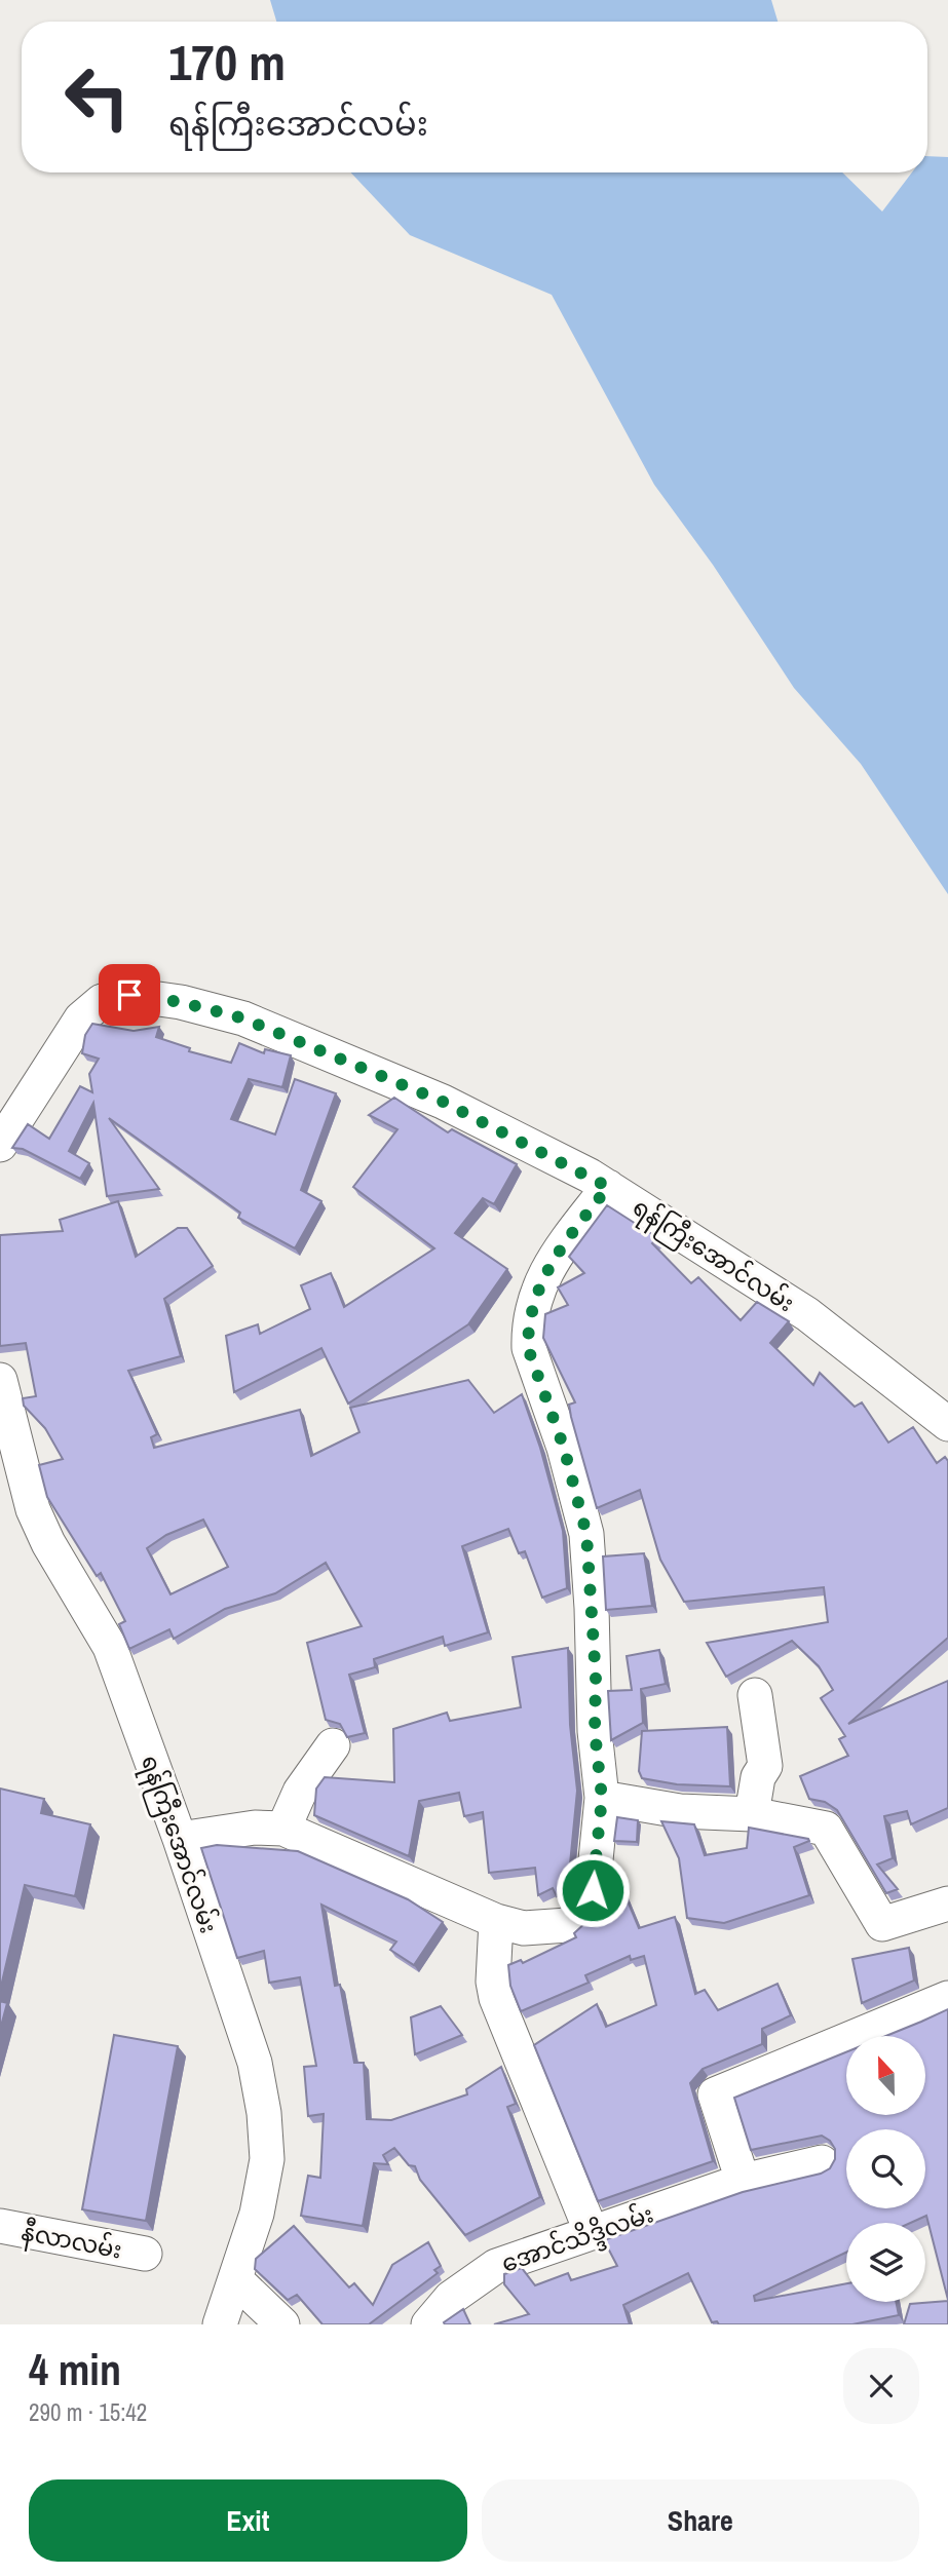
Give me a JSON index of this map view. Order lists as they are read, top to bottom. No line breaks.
{"streets":{"street":["ရန်ကြီးအောင်လမ်း","အောင်သိဒ္ဒိလမ်း","နီလာလမ်း"]},"north":"top","page":{"turn":["170 m","ရန်ကြီးအောင်လမ်း"],"heading":["4 min","290 m · 15:42"],"buttons":["Exit","Share"]}}
